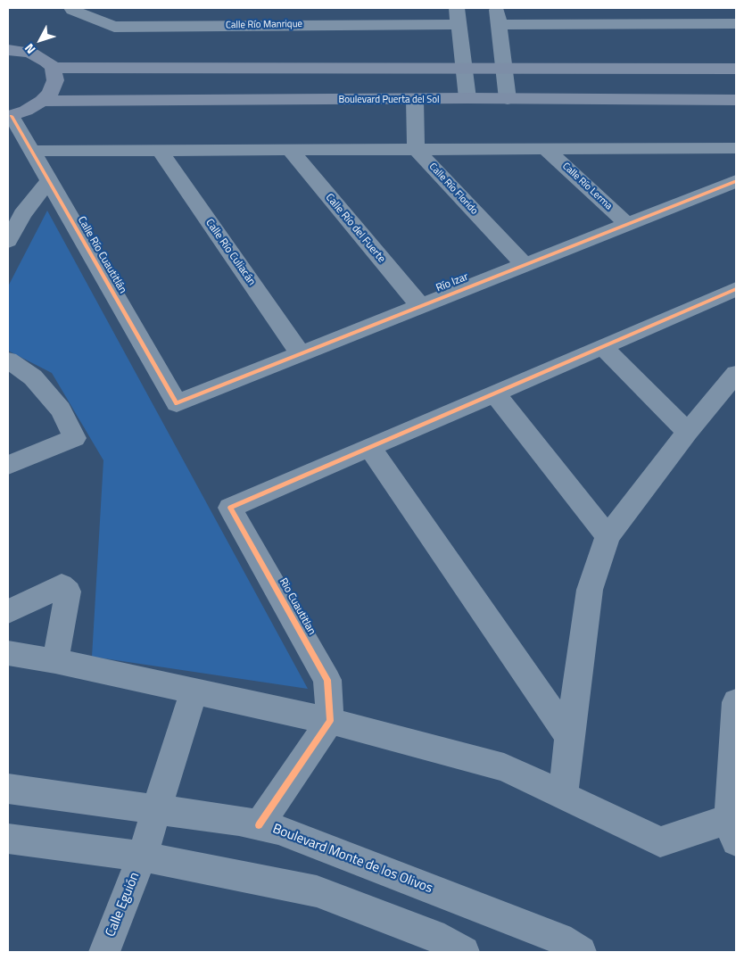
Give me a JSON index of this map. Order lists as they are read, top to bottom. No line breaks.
{"streets":{"main road":["Boulevard Puerta del Sol"],"street":["Calle Río Manrique","Calle Río Lerma","Calle Río Florido","Calle Río del Fuerte","Calle Río Culiacán","Calle Río Cuautitlán","Río Izar","Rio Cuautitlan","Boulevard Monte de los Olivos","Calle Eguión"]},"crossings":[["Calle Río Lerma","Río Izar"],["Calle Río Florido","Río Izar"],["Calle Río del Fuerte","Río Izar"],["Calle Río Culiacán","Río Izar"],["Calle Río Cuautitlán","Río Izar"],["Boulevard Monte de los Olivos","Calle Eguión"]],"north":"bottom left"}
